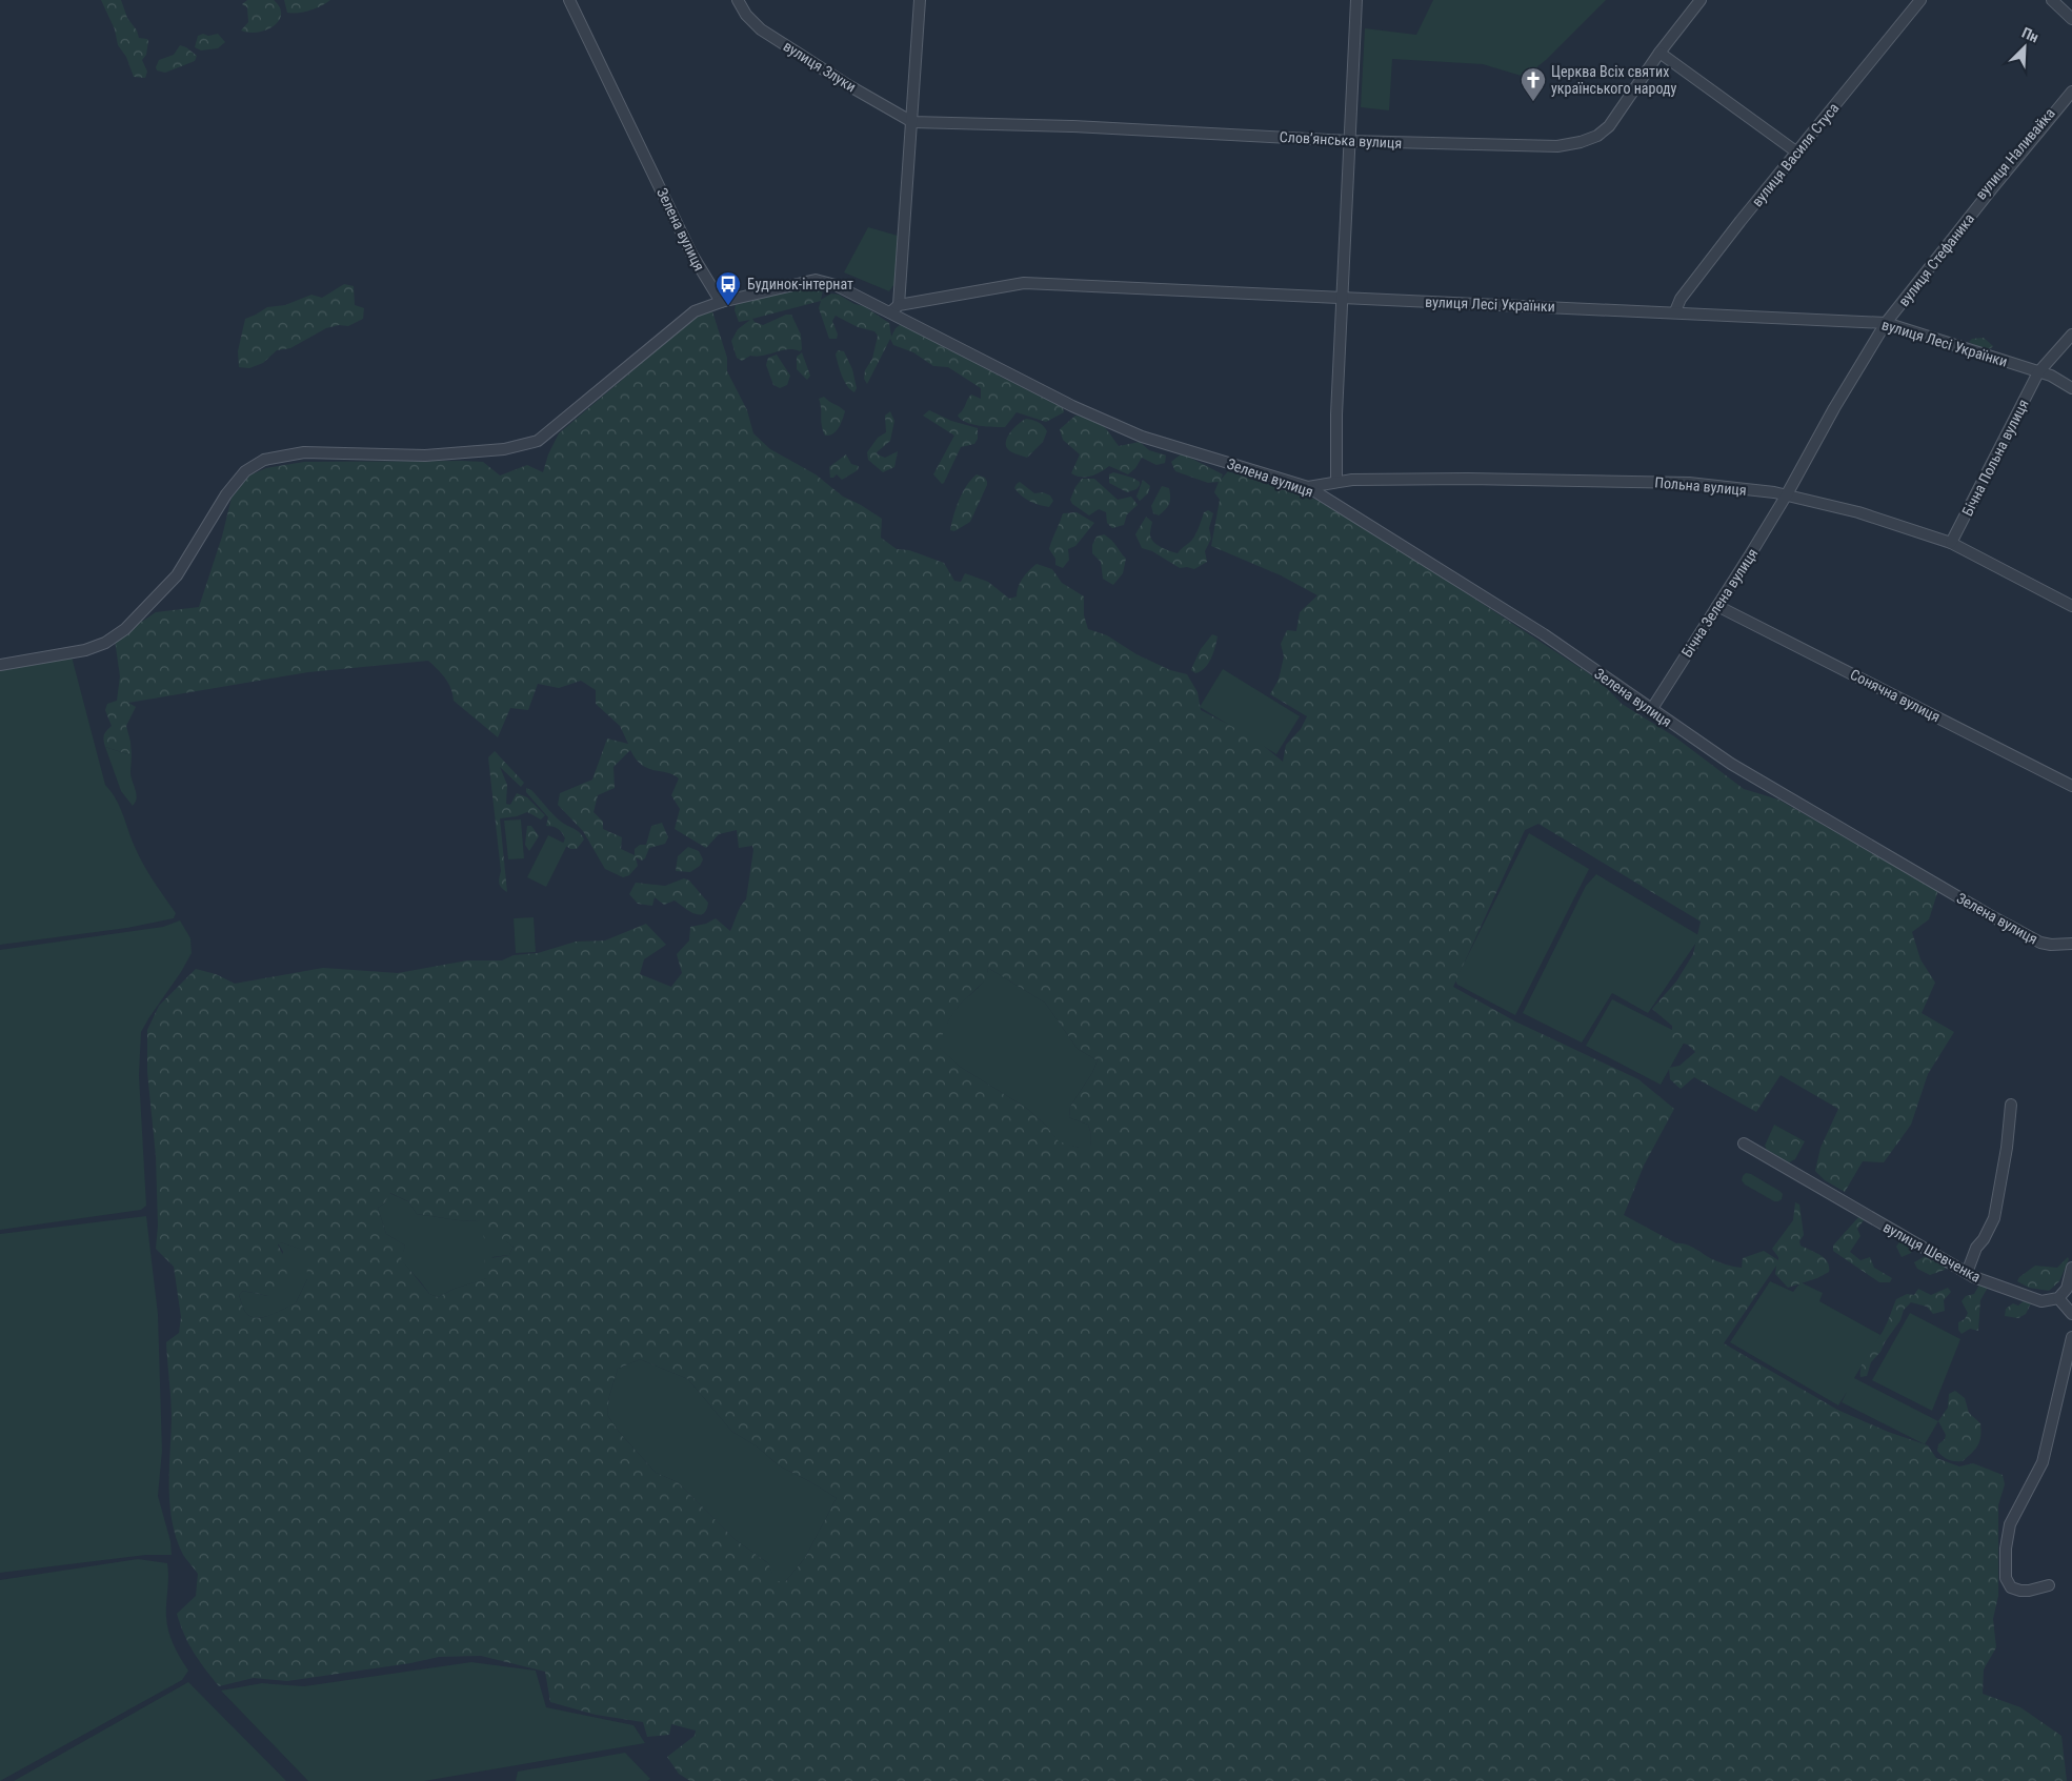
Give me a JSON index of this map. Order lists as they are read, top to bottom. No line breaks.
{"streets":{"street":["вулиця Злуки","Словʼянська вулиця","вулиця Наливайка","вулиця Василя Стуса","Зелена вулиця","вулиця Стефаника","вулиця Лесі Українки","Бічна Польна вулиця","Польна вулиця","Бічна Зелена вулиця","Сонячна вулиця","вулиця Шевченка"]},"crossings":[["вулиця Злуки","Словʼянська вулиця"],["вулиця Наливайка","вулиця Стефаника"],["вулиця Наливайка","вулиця Лесі Українки"],["вулиця Василя Стуса","вулиця Лесі Українки"],["Зелена вулиця","вулиця Лесі Українки"],["Зелена вулиця","Польна вулиця"],["Зелена вулиця","Бічна Зелена вулиця"],["вулиця Стефаника","вулиця Лесі Українки"],["вулиця Стефаника","Польна вулиця"],["вулиця Стефаника","Бічна Зелена вулиця"],["вулиця Лесі Українки","Бічна Польна вулиця"],["Бічна Польна вулиця","Польна вулиця"],["Польна вулиця","Бічна Зелена вулиця"],["Бічна Зелена вулиця","Сонячна вулиця"]],"places":{"church":["Церква Всіх святих українського народу"],"bus stop":["Будинок-інтернат"]},"north":"top right"}
